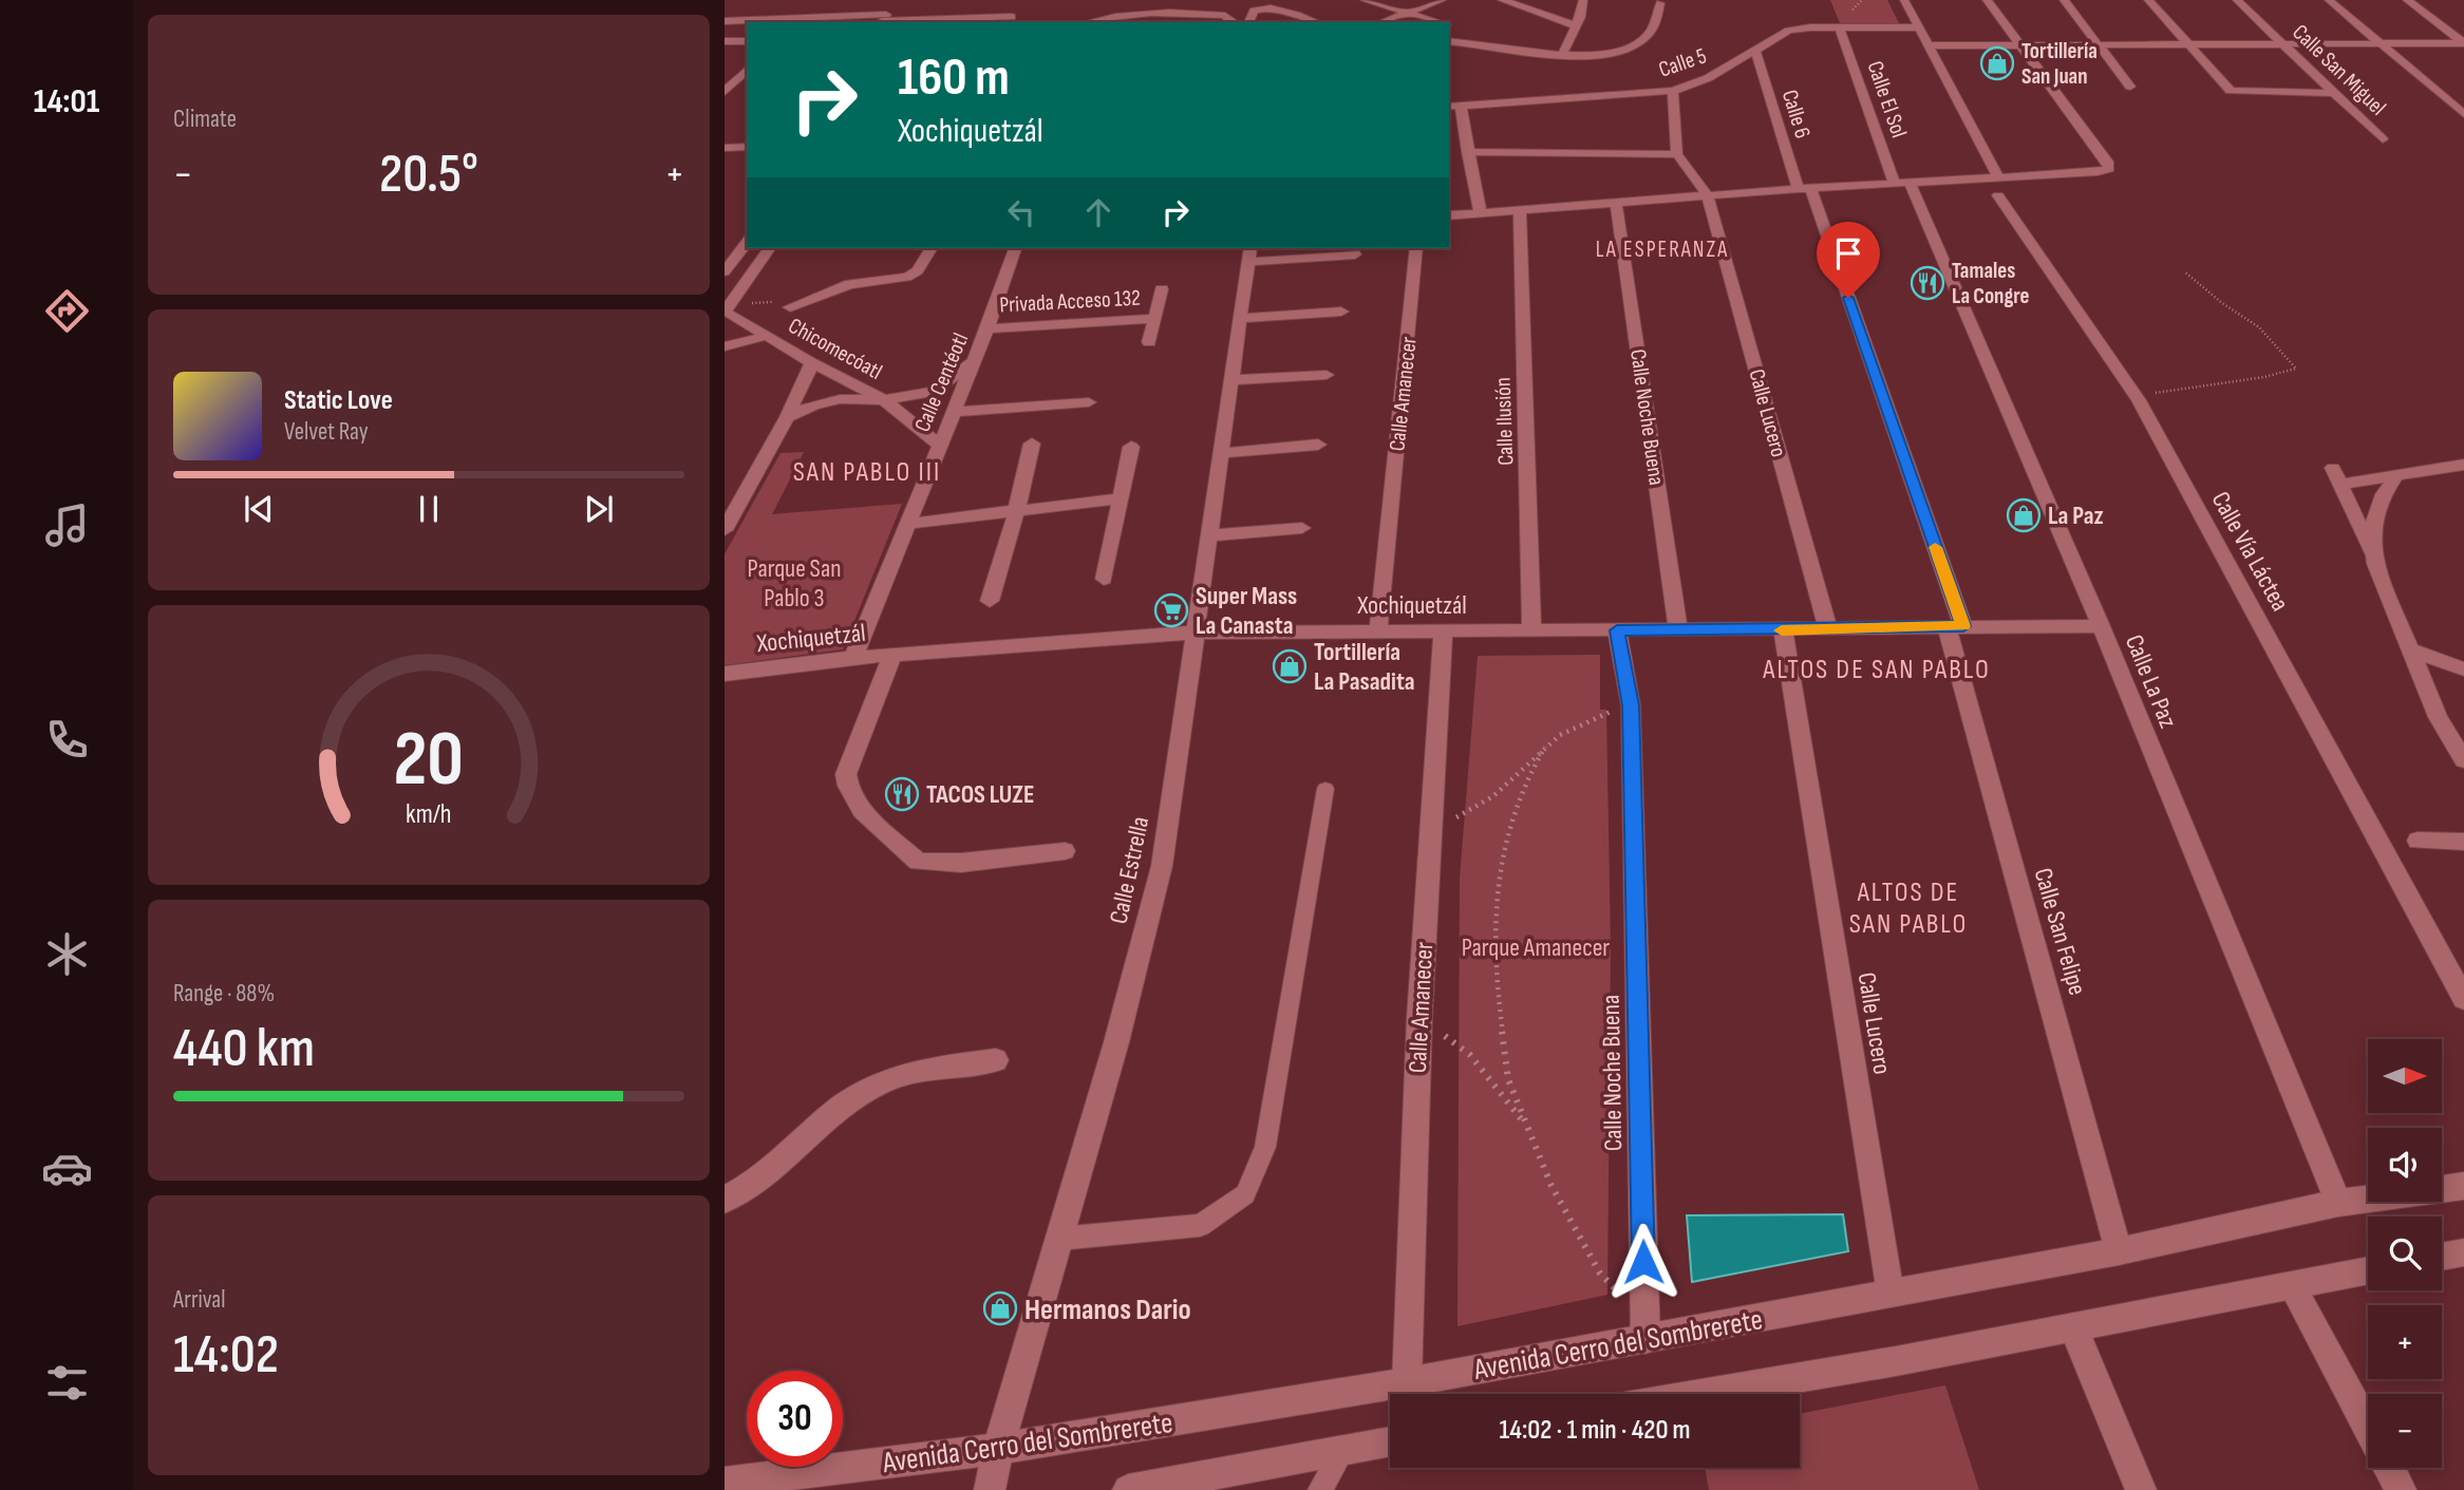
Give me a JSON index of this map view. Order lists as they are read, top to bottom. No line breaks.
{"streets":{"street":["Calle 5","Calle San Miguel","Calle El Sol","Calle 6","Privada Acceso 132","Chicomecóatl","Calle Centéotl","Calle Amanecer","Calle Lucero","Calle Noche Buena","Calle Ilusión","Calle Vía Láctea","Xochiquetzál","Calle La Paz","Calle Estrella","Calle San Felipe","Avenida Cerro del Sombrerete"]},"crossings":[["Calle 5","Calle El Sol"],["Calle 5","Calle 6"],["Calle El Sol","Calle La Paz"],["Calle 6","Xochiquetzál"],["Calle 6","Calle San Felipe"],["Privada Acceso 132","Calle Centéotl"],["Chicomecóatl","Calle Centéotl"],["Calle Centéotl","Xochiquetzál"],["Calle Amanecer","Xochiquetzál"],["Calle Amanecer","Avenida Cerro del Sombrerete"],["Calle Lucero","Xochiquetzál"],["Calle Lucero","Avenida Cerro del Sombrerete"],["Calle Noche Buena","Xochiquetzál"],["Calle Noche Buena","Avenida Cerro del Sombrerete"],["Calle Ilusión","Xochiquetzál"],["Xochiquetzál","Calle La Paz"],["Xochiquetzál","Calle Estrella"],["Xochiquetzál","Calle San Felipe"],["Calle La Paz","Avenida Cerro del Sombrerete"],["Calle Estrella","Avenida Cerro del Sombrerete"],["Calle San Felipe","Avenida Cerro del Sombrerete"]],"districts":["LA ESPERANZA","SAN PABLO III","ALTOS DE SAN PABLO","ALTOS DE SAN PABLO"],"parks":["Parque San Pablo 3","Parque Amanecer"],"places":{"shop":["Tortillería San Juan","La Paz","Tortillería La Pasadita","Hermanos Dario"],"restaurant":["Tamales La Congre","TACOS LUZE"],"supermarket":["Super Mass La Canasta"]},"north":"right","page":{"tabs":"14:01","tile":["Climate",["Range · 88%","440 km"],["Arrival","14:02"]],"turn":["160 m","Xochiquetzál"],"heat":["−","20.5°","+"],"song":["Static Love","Velvet Ray"],"map_buttons":["+","−"],"limit":"30","trip":"14:02 · 1 min · 420 m","gauge":["20","km/h"]}}
